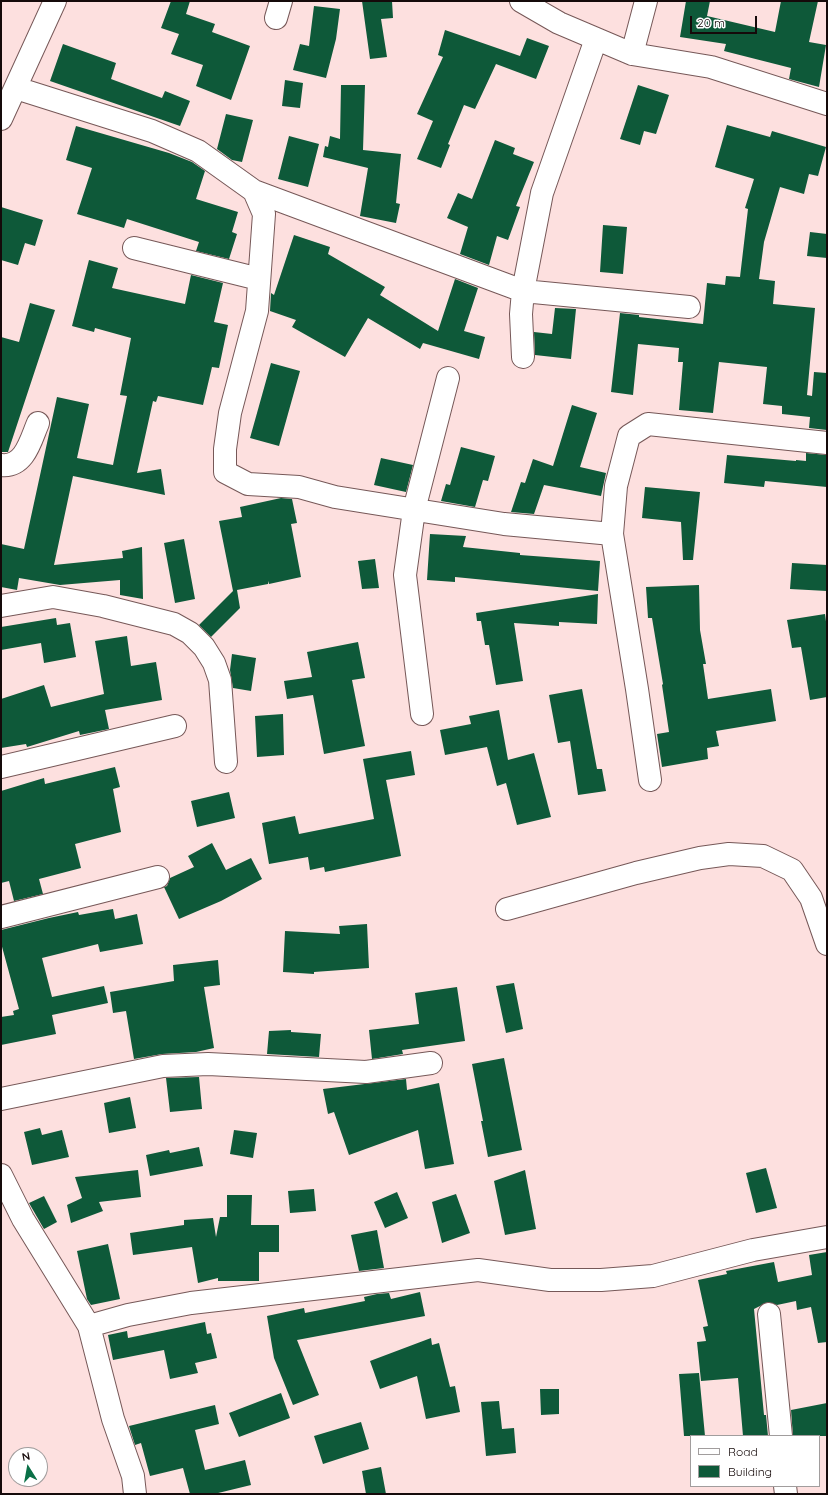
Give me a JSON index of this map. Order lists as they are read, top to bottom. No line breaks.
{"legend":["Road","Building"],"scale_bar":"20 m","north":"top"}
